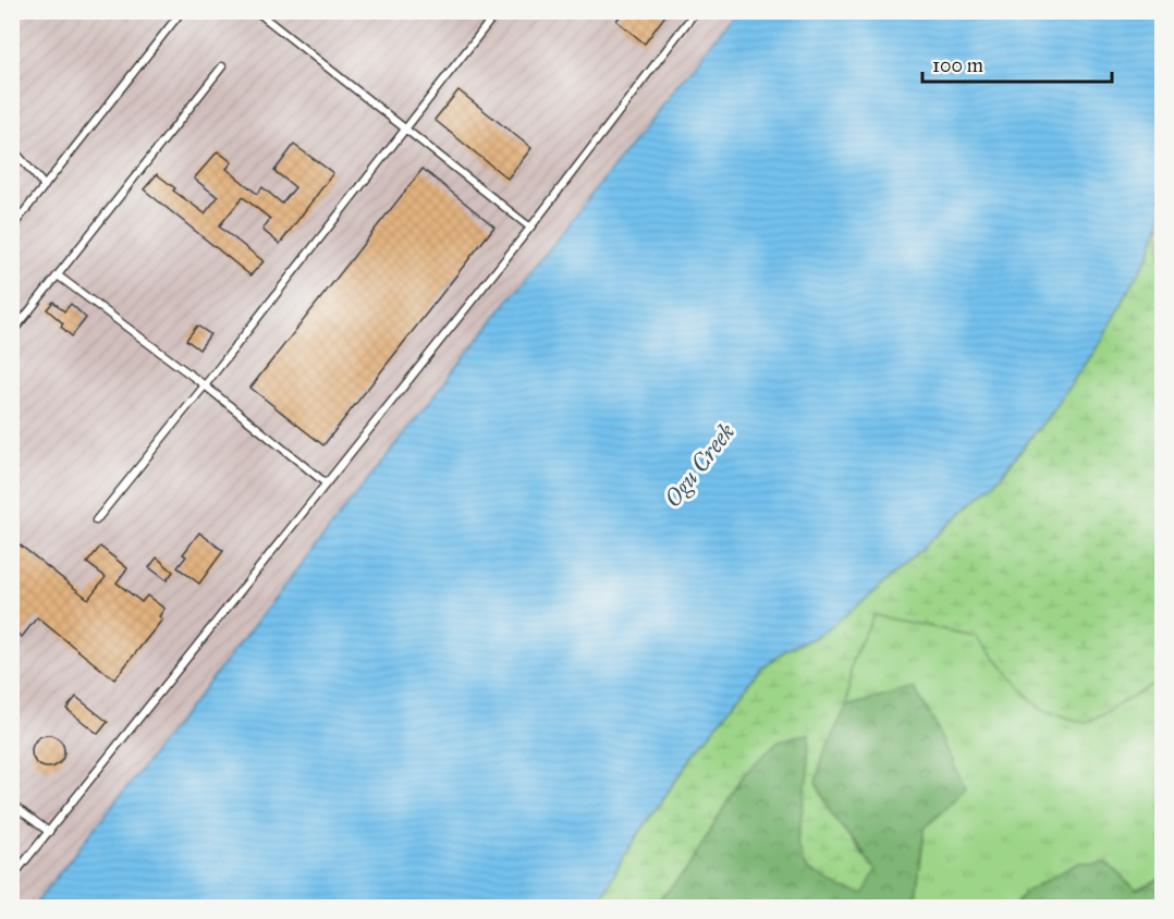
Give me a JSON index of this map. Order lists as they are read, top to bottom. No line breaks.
{"water":["Ogu Creek"],"scale_bar":"100 m"}
